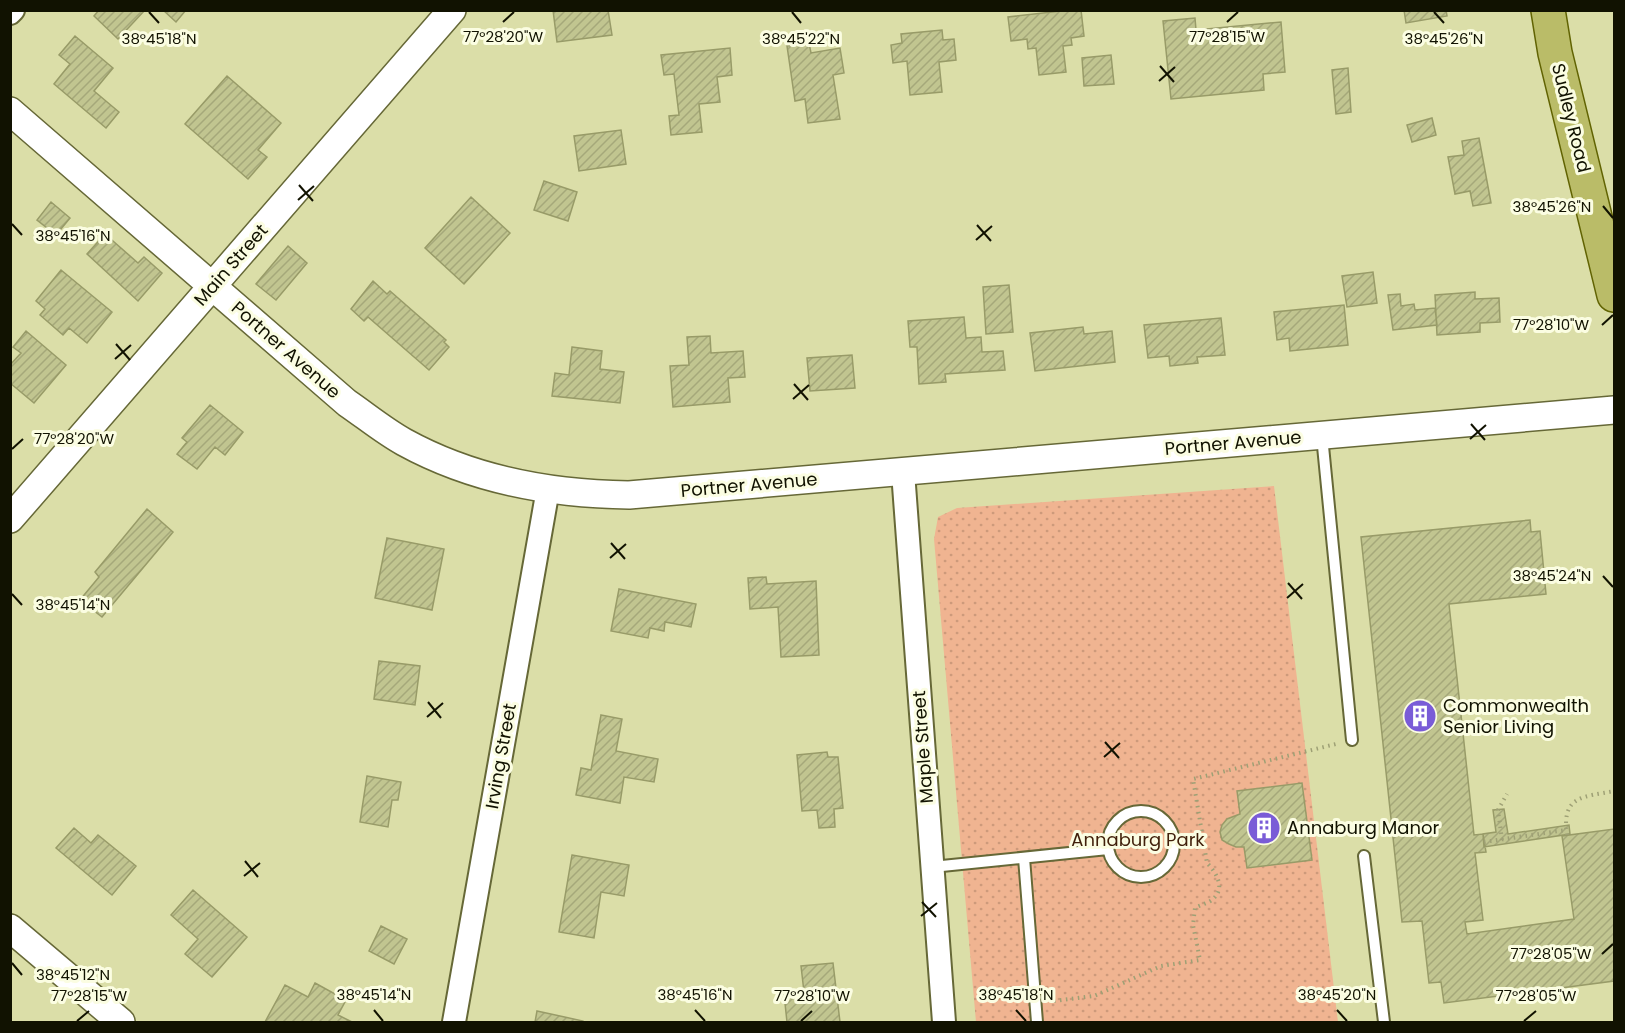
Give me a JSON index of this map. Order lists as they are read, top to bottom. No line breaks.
{"streets":{"main road":["Sudley Road"],"street":["Main Street","Portner Avenue","Maple Street","Irving Street"]},"crossings":[["Main Street","Portner Avenue"],["Portner Avenue","Maple Street"],["Portner Avenue","Irving Street"]],"parks":["Annaburg Park"],"places":{"building":["Commonwealth Senior Living","Annaburg Manor"]},"coordinates":["77°28'20\"W","77°28'15\"W","38°45'26\"N","38°45'18\"N","38°45'22\"N","38°45'16\"N","77°28'10\"W","38°45'24\"N","38°45'14\"N","77°28'05\"W","38°45'12\"N","38°45'20\"N"]}
